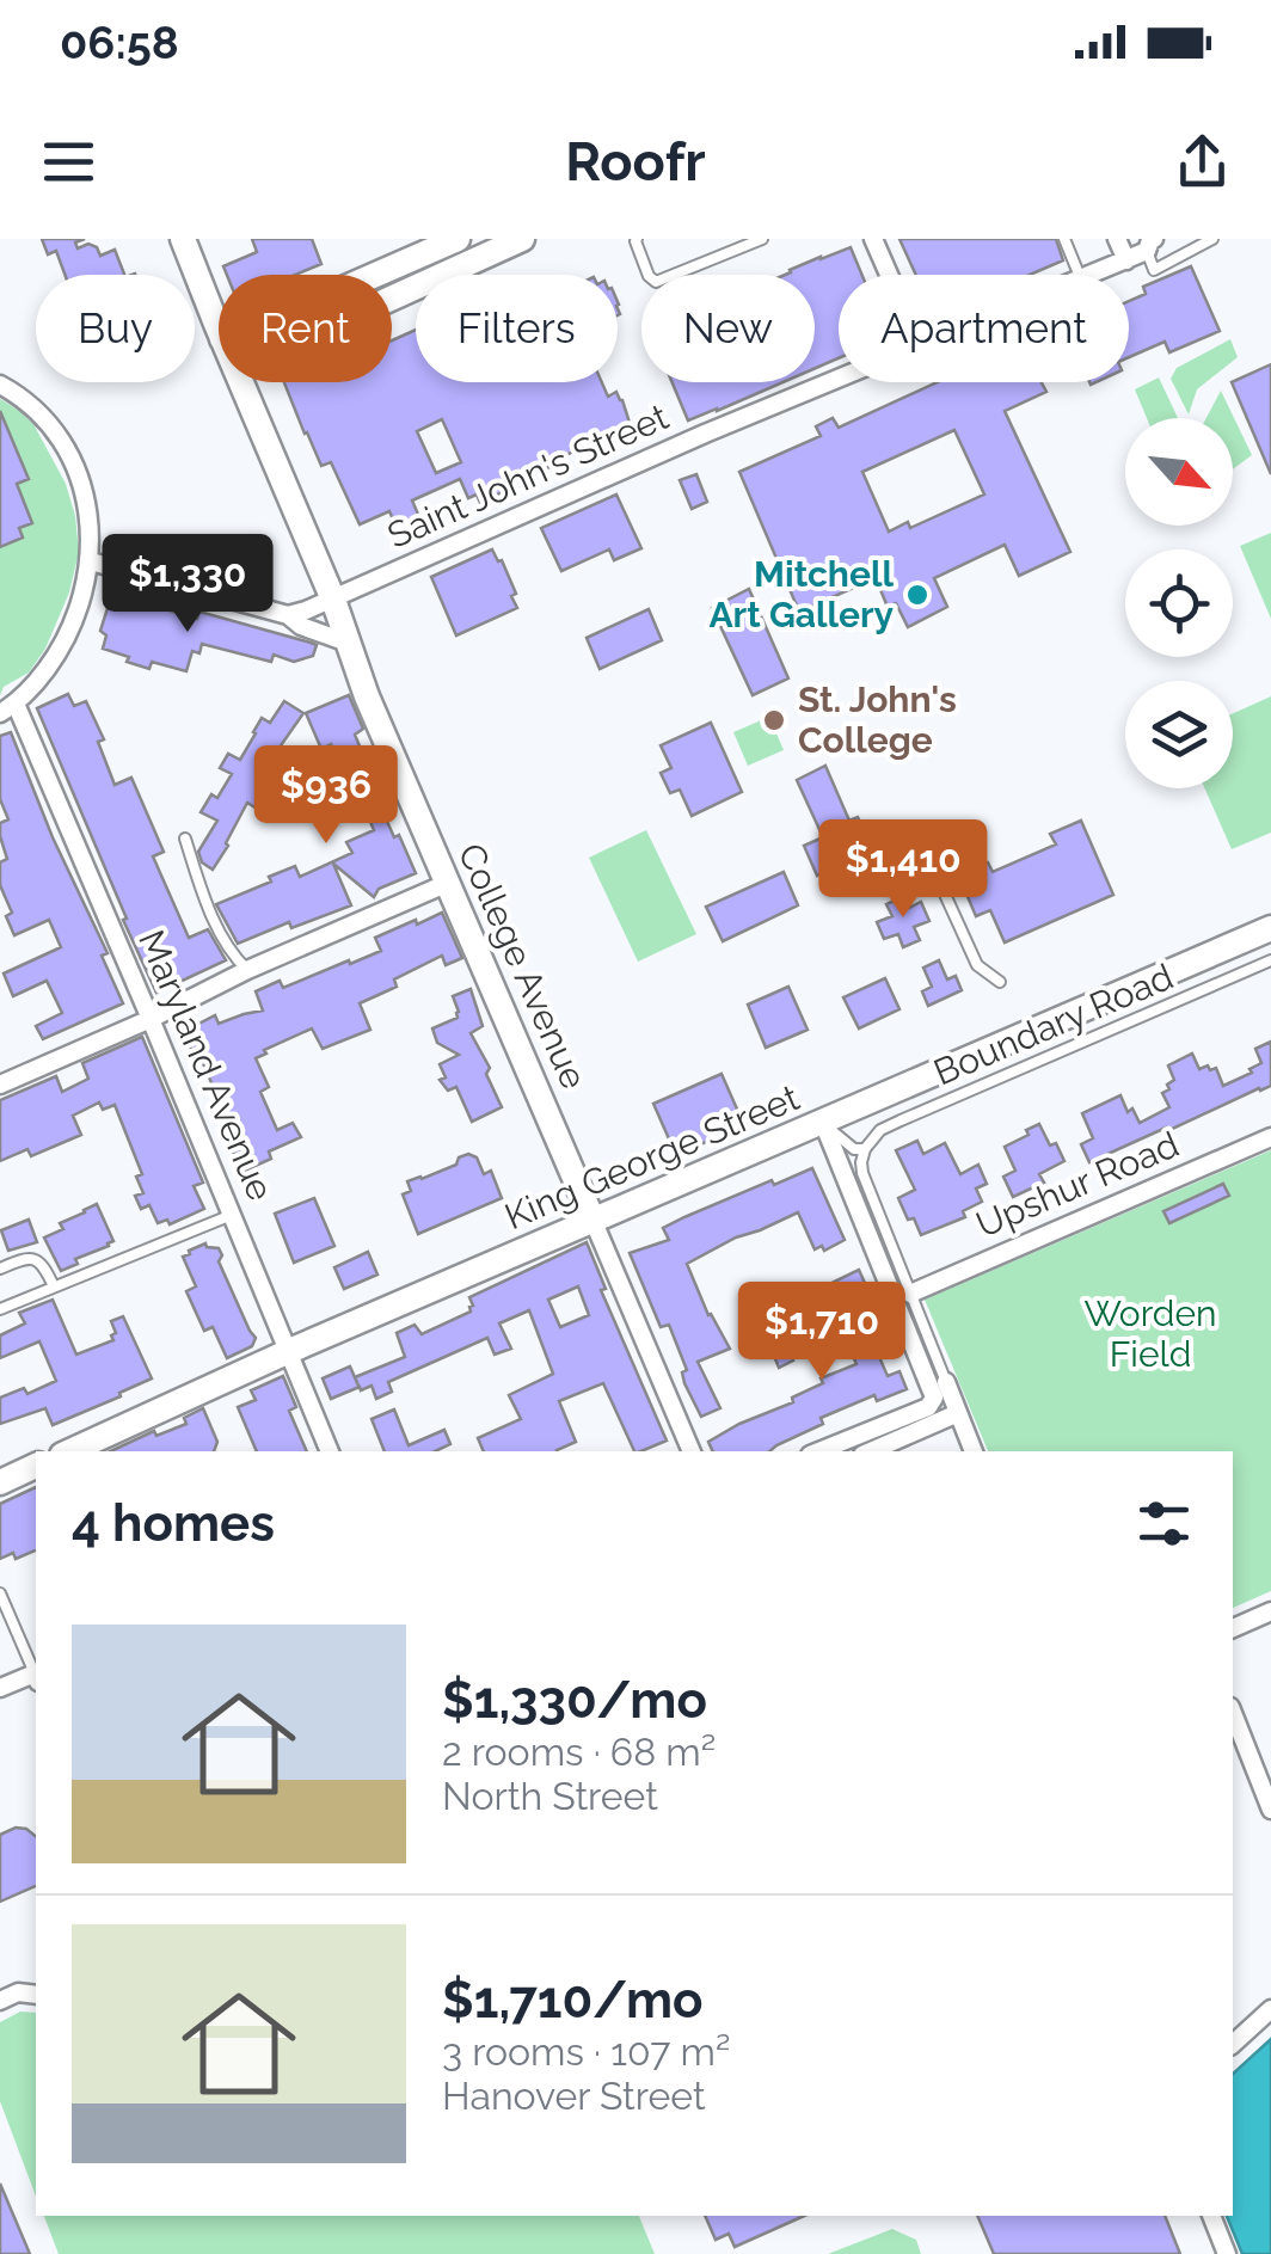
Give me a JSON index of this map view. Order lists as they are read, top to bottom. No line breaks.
{"streets":{"main road":["College Avenue","King George Street"],"street":["Saint John's Street","Maryland Avenue","Upshur Road"],"lane":["Boundary Road"]},"crossings":[["Saint John's Street","College Avenue"],["College Avenue","King George Street"],["Maryland Avenue","King George Street"]],"parks":["Worden Field"],"places":["Mitchell Art Gallery","St. John's College"],"north":"bottom right","page":{"status":"06:58","header":"Roofr","chip":["Buy","Rent","Filters","New","Apartment"],"price":["$1,330","$936","$1,410","$1,710"],"heading":"4 homes","list":[{"name":"$1,330/mo","note":"2 rooms · 68 m² · North Street"},{"name":"$1,710/mo","note":"3 rooms · 107 m² · Hanover Street"}]}}
